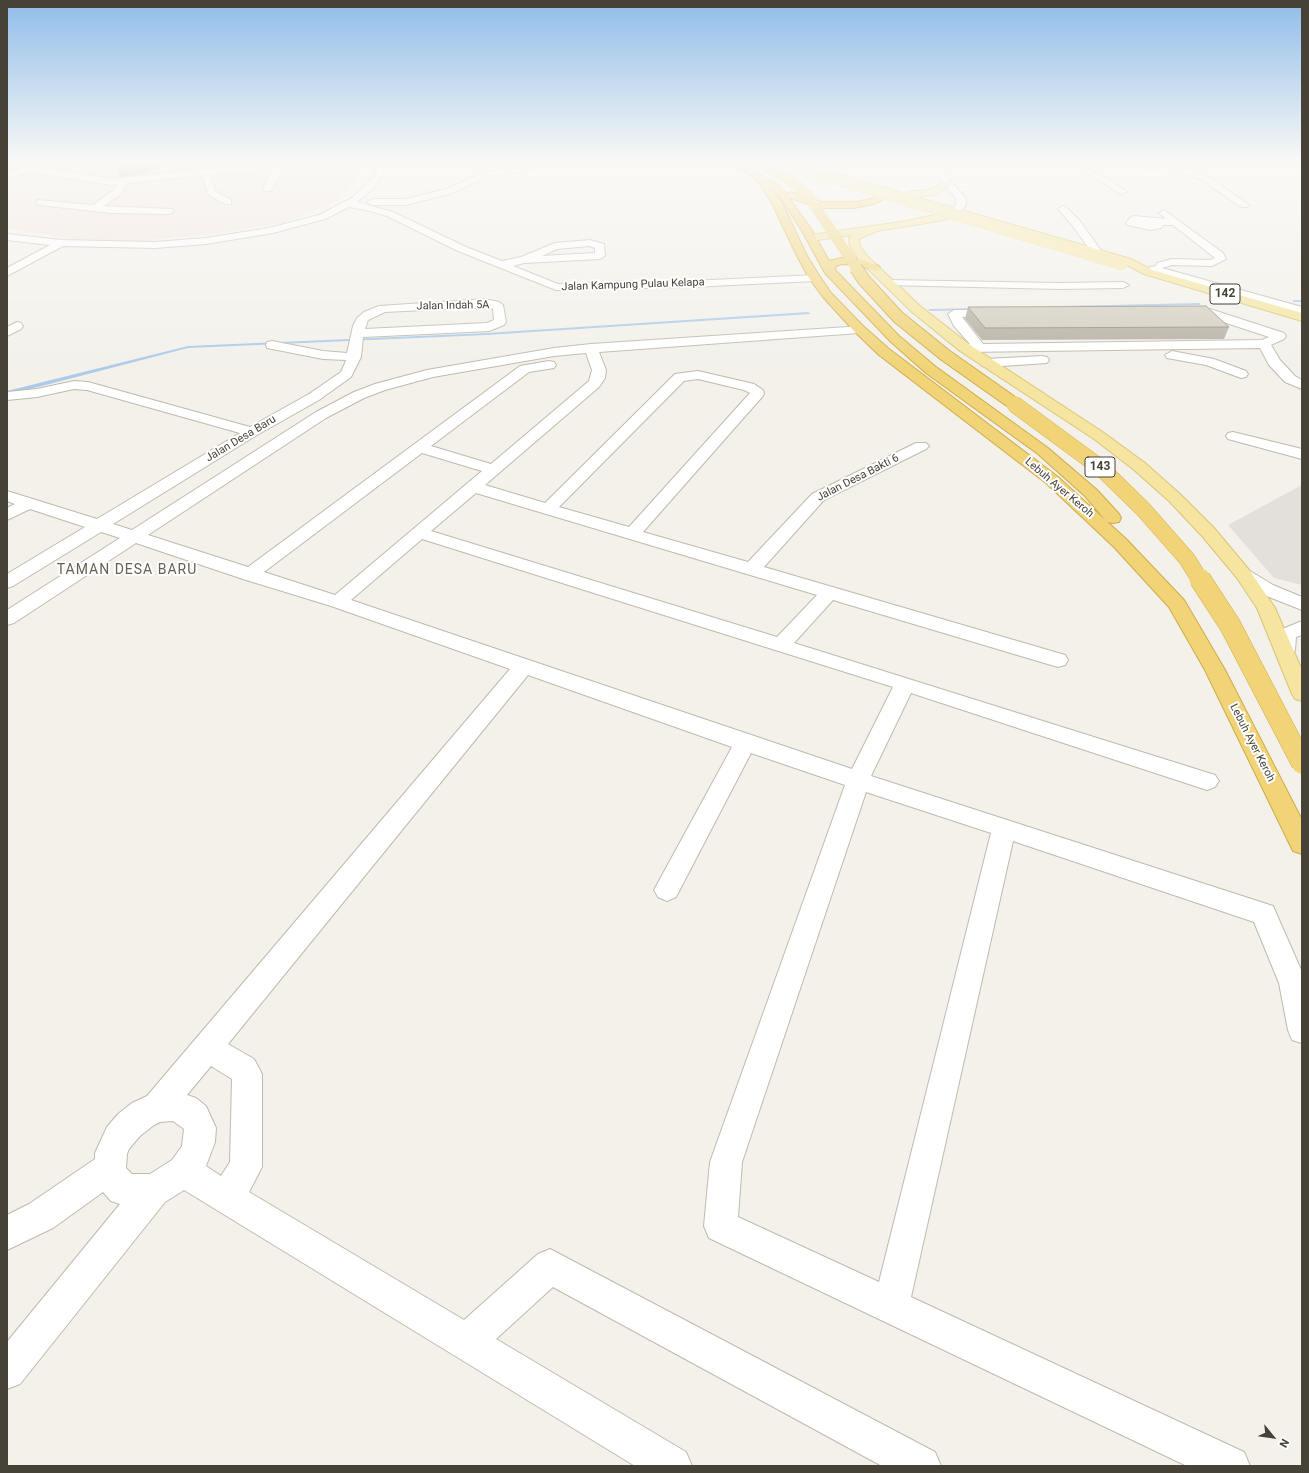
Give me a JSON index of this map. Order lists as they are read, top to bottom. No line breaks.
{"streets":{"highway":["143","Lebuh Ayer Keroh"],"main road":["142"],"street":["Jalan Kampung Pulau Kelapa","Jalan Indah 5A","Jalan Desa Baru","Jalan Desa Bakti 6"]},"crossings":[["Jalan Kampung Pulau Kelapa","Lebuh Ayer Keroh"],["Jalan Indah 5A","Jalan Desa Baru"]],"districts":["TAMAN DESA BARU"],"north":"bottom right"}
